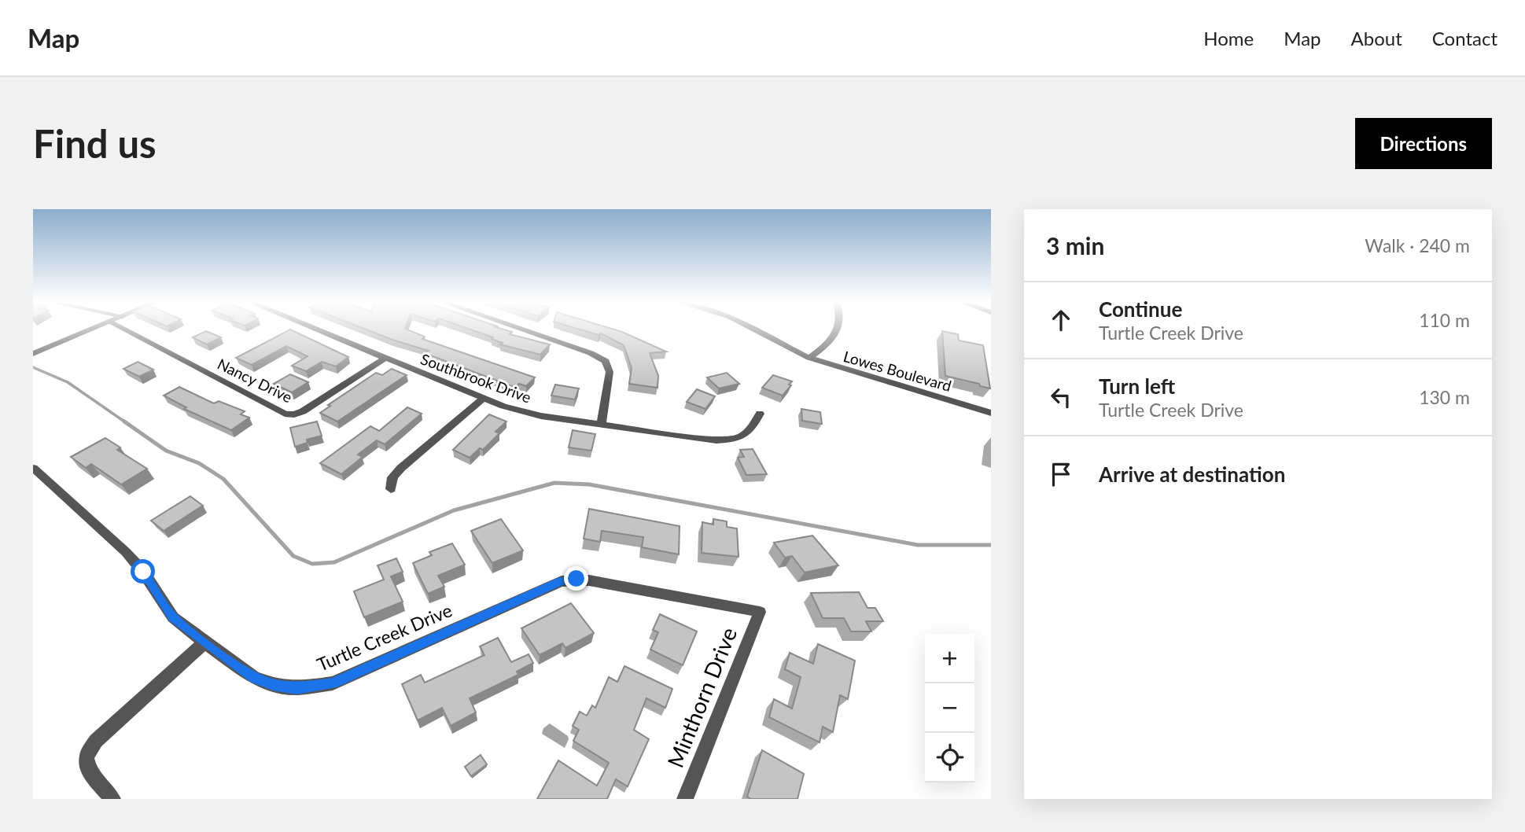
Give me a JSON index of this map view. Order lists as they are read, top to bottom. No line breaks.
{"streets":{"street":["Lowes Boulevard","Southbrook Drive","Nancy Drive","Turtle Creek Drive","Minthorn Drive"]},"crossings":[["Southbrook Drive","Nancy Drive"],["Turtle Creek Drive","Minthorn Drive"]],"page":{"header":"Map","nav":["Home","Map","About","Contact"],"buttons":"Directions","title":"Find us","heading":["3 min","Walk · 240 m"],"list":[["Continue","Turtle Creek Drive","110 m"],["Turn left","Turtle Creek Drive","130 m"],"Arrive at destination"],"map_buttons":["+","−"]}}
